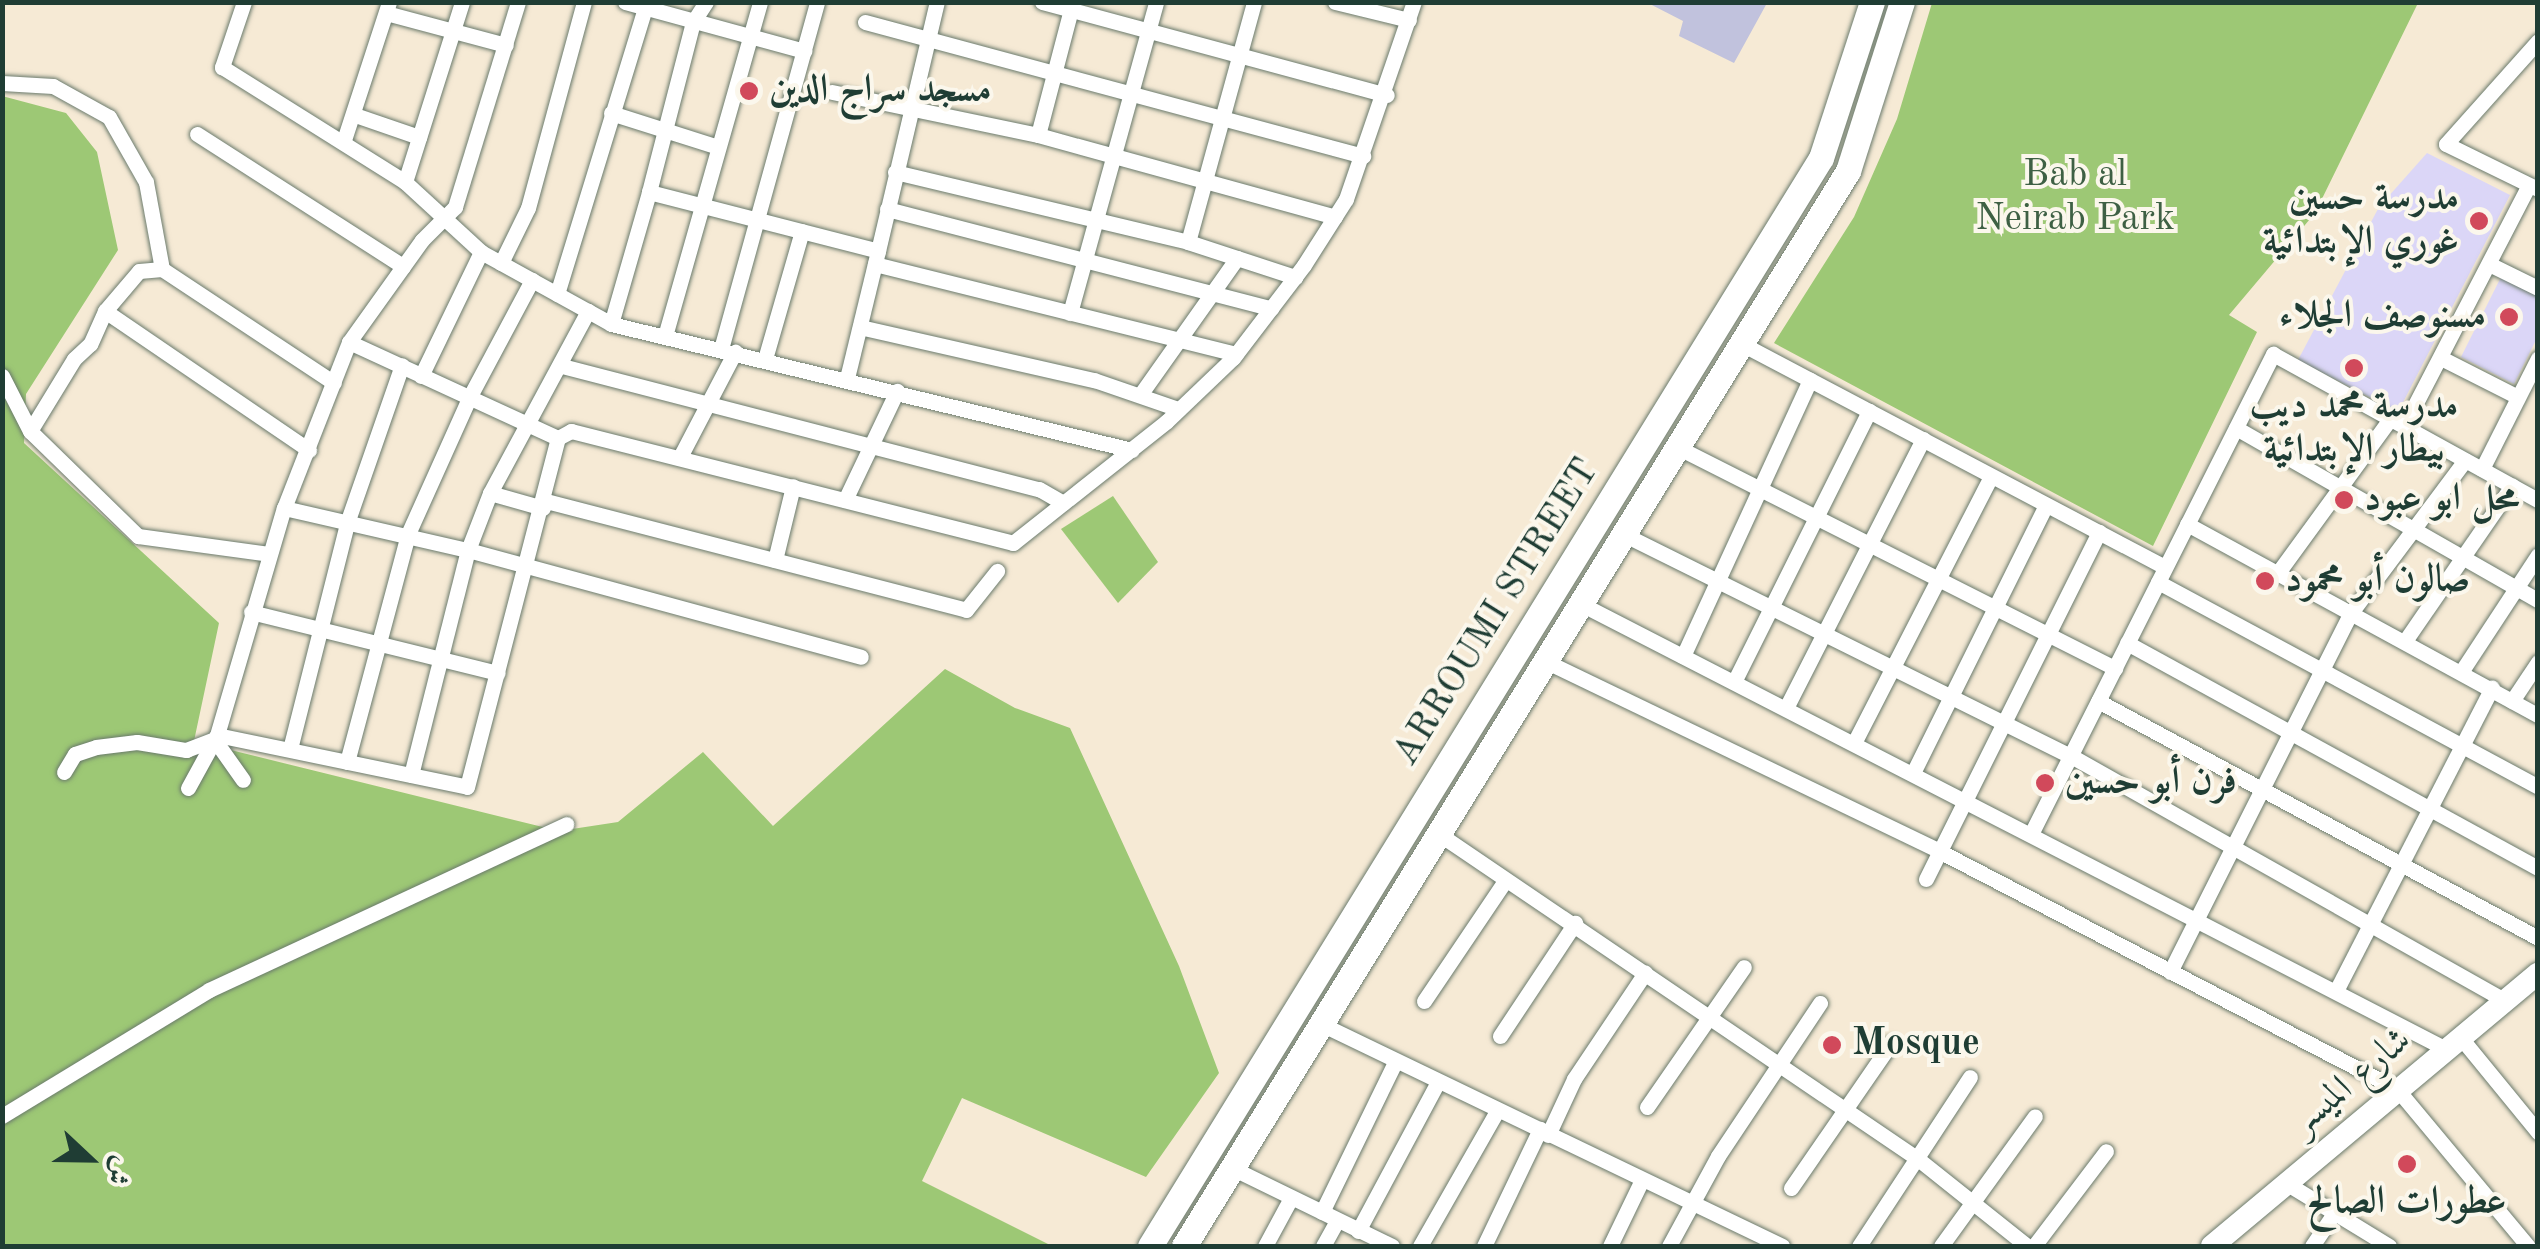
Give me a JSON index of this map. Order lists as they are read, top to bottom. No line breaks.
{"streets":{"main road":["ARROUMI STREET","شارع الميسر"]},"parks":["Bab al Neirab Park"],"places":["مسجد سراج الدين","مدرسة حسين غوري الإبتدائية","مسنوصف الجلاء","مدرسة محمد ديب بيطار الإبتدائية","محل ابو عبود","صالون أبو محمود","فرن أبو حسين","Mosque","عطورات الصالح"],"north":"right"}
